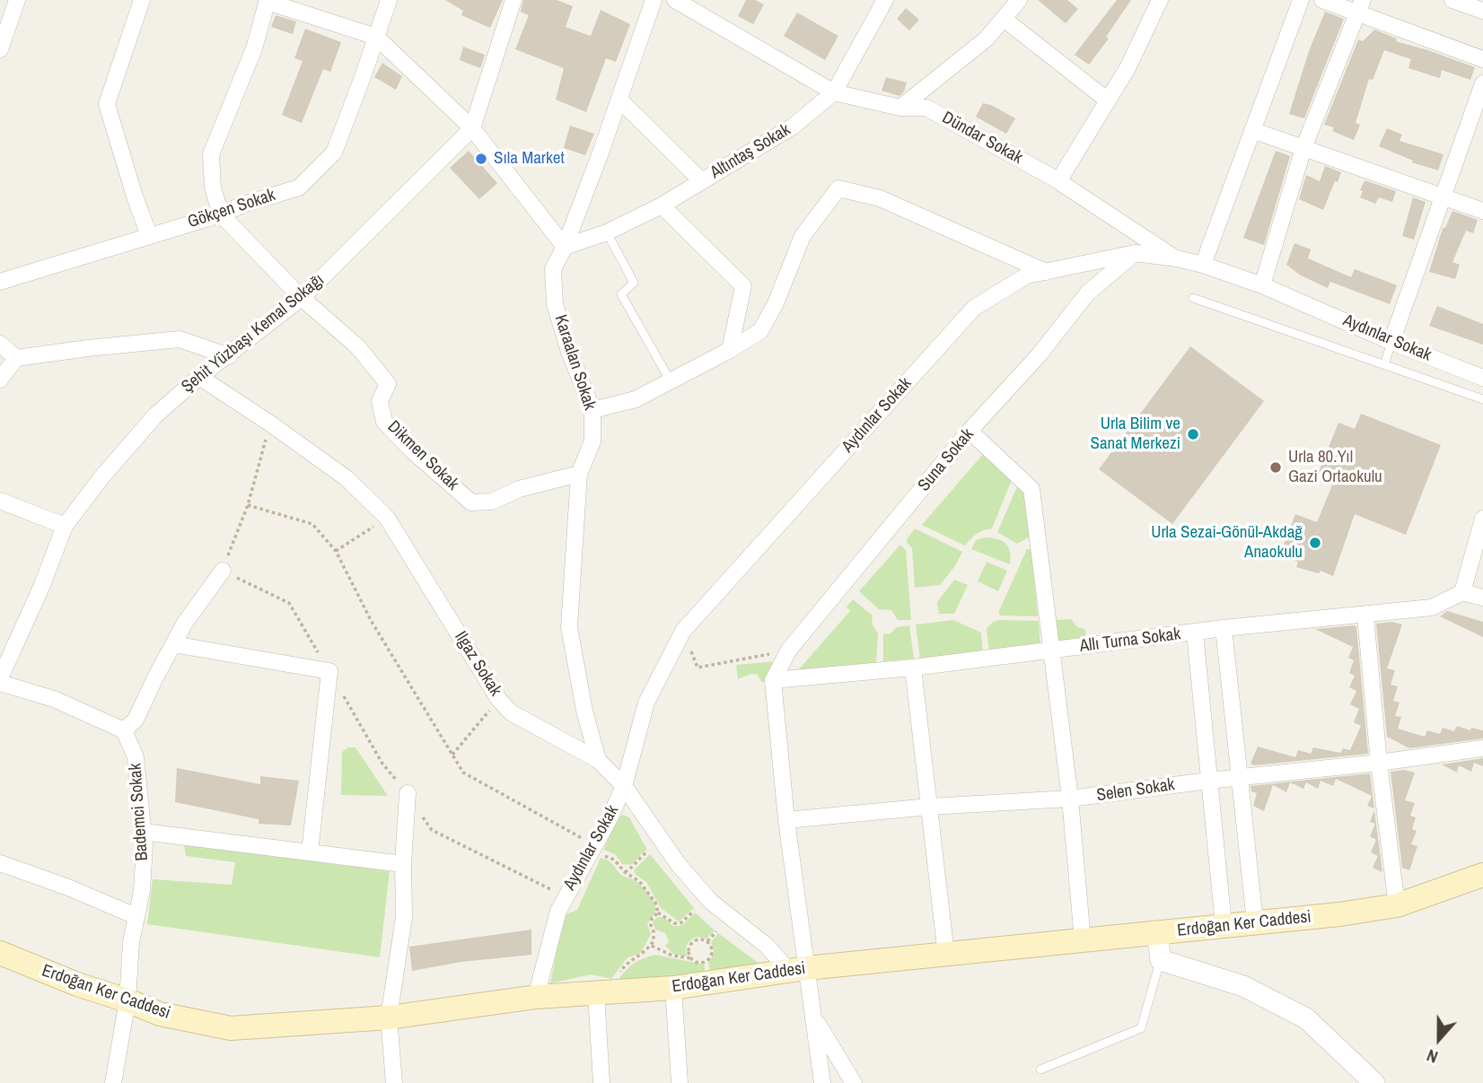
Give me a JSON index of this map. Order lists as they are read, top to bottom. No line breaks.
{"streets":{"main road":["Erdoğan Ker Caddesi"],"street":["Dündar Sokak","Altıntaş Sokak","Gökçen Sokak","Şehit Yüzbaşı Kemal Sokağı","Aydınlar Sokak","Karaalan Sokak","Dikmen Sokak","Suna Sokak","Allı Turna Sokak","Ilgaz Sokak","Selen Sokak","Bademci Sokak"]},"crossings":[["Dündar Sokak","Altıntaş Sokak"],["Dündar Sokak","Aydınlar Sokak"],["Altıntaş Sokak","Karaalan Sokak"],["Gökçen Sokak","Dikmen Sokak"],["Şehit Yüzbaşı Kemal Sokağı","Dikmen Sokak"],["Şehit Yüzbaşı Kemal Sokağı","Ilgaz Sokak"],["Aydınlar Sokak","Suna Sokak"],["Aydınlar Sokak","Ilgaz Sokak"],["Aydınlar Sokak","Erdoğan Ker Caddesi"],["Karaalan Sokak","Dikmen Sokak"],["Karaalan Sokak","Ilgaz Sokak"],["Suna Sokak","Allı Turna Sokak"],["Ilgaz Sokak","Erdoğan Ker Caddesi"],["Bademci Sokak","Erdoğan Ker Caddesi"]],"places":["Sıla Market","Urla Bilim ve Sanat Merkezi","Urla 80.Yıl Gazi Ortaokulu","Urla Sezai-Gönül-Akdağ Anaokulu"],"north":"bottom"}
